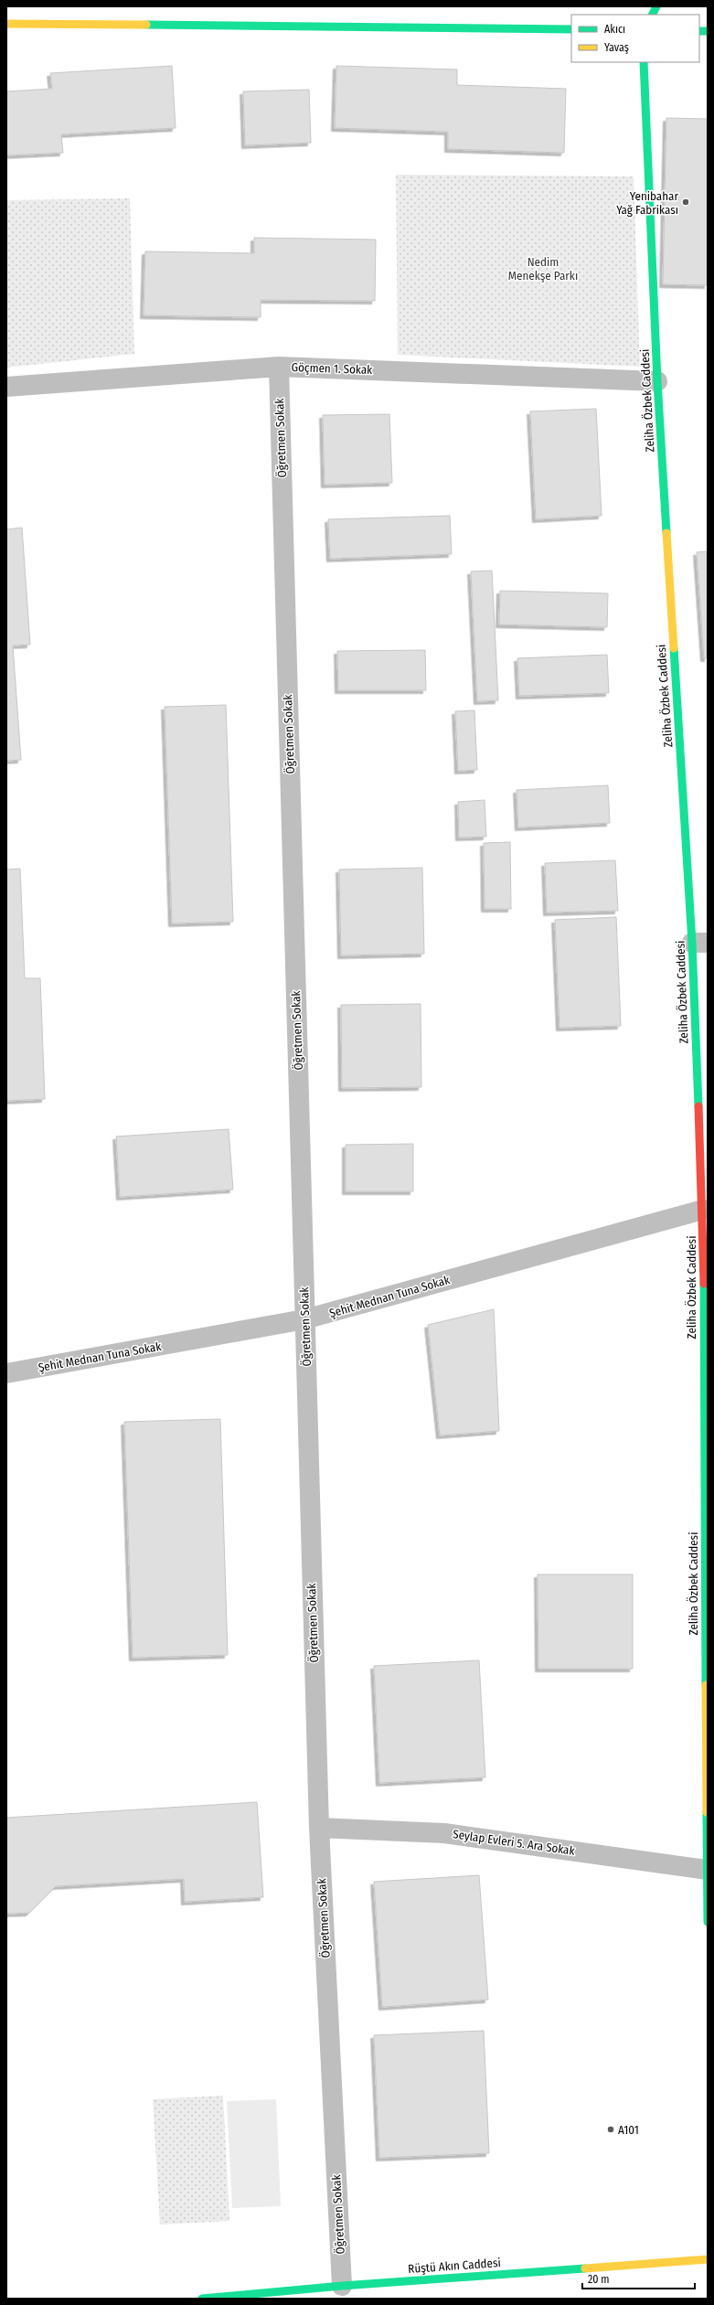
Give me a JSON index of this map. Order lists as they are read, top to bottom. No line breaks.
{"streets":{"street":["Göçmen 1. Sokak","Zeliha Özbek Caddesi","Öğretmen Sokak","Şehit Mednan Tuna Sokak","Seylap Evleri 5. Ara Sokak","Rüştü Akın Caddesi"]},"crossings":[["Göçmen 1. Sokak","Zeliha Özbek Caddesi"],["Göçmen 1. Sokak","Öğretmen Sokak"],["Zeliha Özbek Caddesi","Şehit Mednan Tuna Sokak"],["Zeliha Özbek Caddesi","Seylap Evleri 5. Ara Sokak"],["Öğretmen Sokak","Şehit Mednan Tuna Sokak"],["Öğretmen Sokak","Seylap Evleri 5. Ara Sokak"],["Öğretmen Sokak","Rüştü Akın Caddesi"]],"parks":["Nedim Menekşe Parkı"],"places":["Yenibahar Yağ Fabrikası","A101"],"legend":["Akıcı","Yavaş"],"scale_bar":"20 m"}
